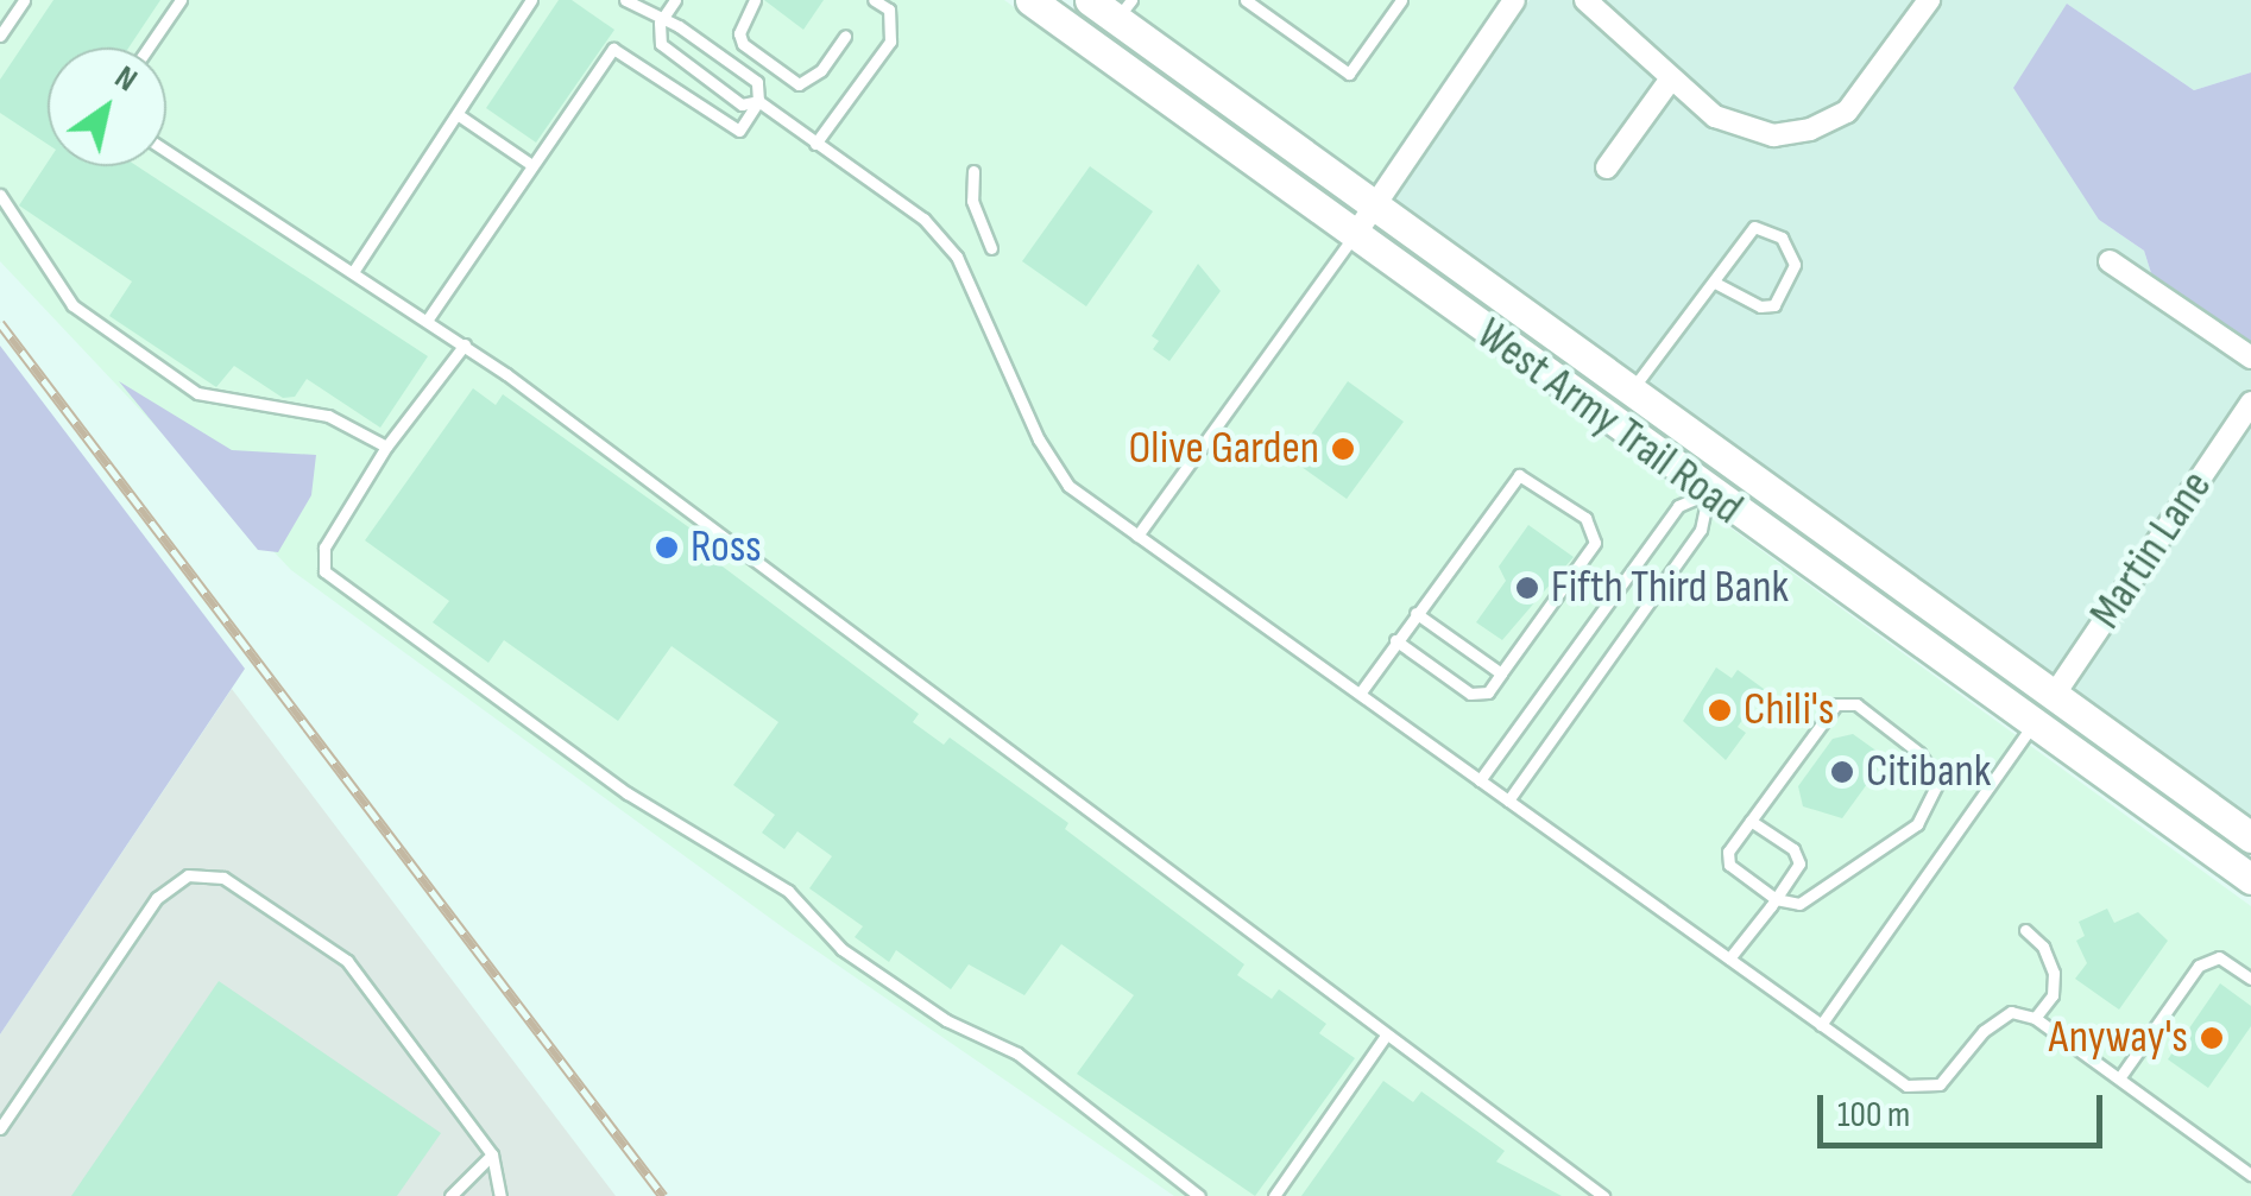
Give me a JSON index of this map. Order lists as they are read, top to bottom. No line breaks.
{"streets":{"main road":["West Army Trail Road"],"street":["Martin Lane"]},"crossings":[["West Army Trail Road","Martin Lane"]],"places":["Olive Garden","Ross","Fifth Third Bank","Chili's","Citibank","Anyway's"],"scale_bar":"100 m","north":"top right"}
